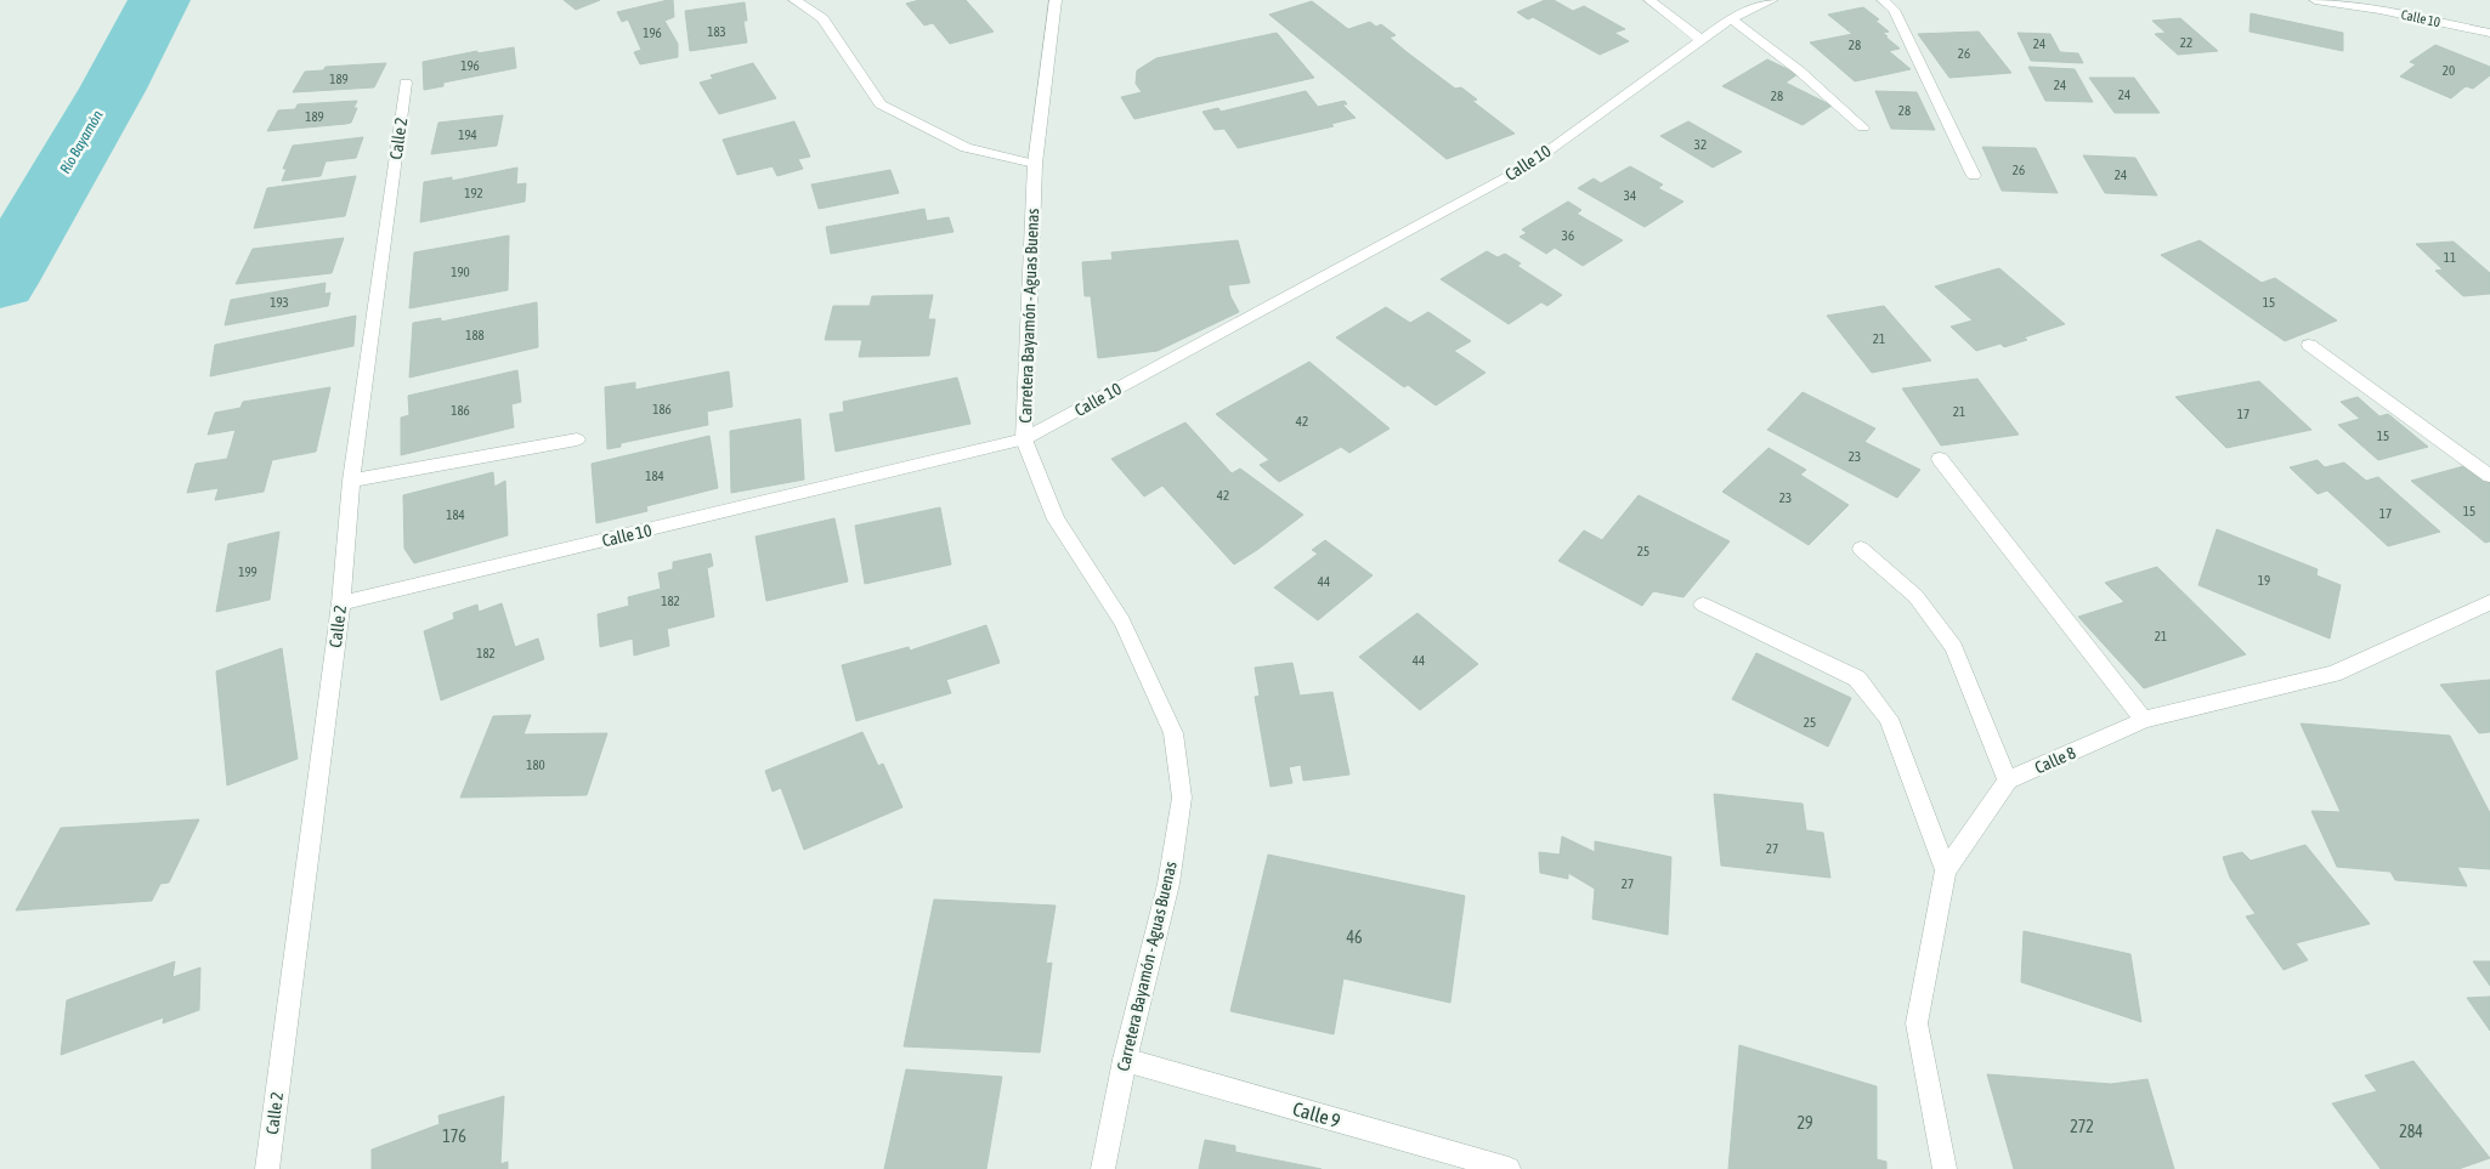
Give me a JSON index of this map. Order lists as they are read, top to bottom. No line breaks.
{"streets":{"street":["Calle 10","Calle 2","Carretera Bayamón - Aguas Buenas","Calle 8","Calle 9"]},"crossings":[["Calle 10","Calle 2"],["Calle 10","Carretera Bayamón - Aguas Buenas"],["Carretera Bayamón - Aguas Buenas","Calle 9"]],"water":["Río Bayamón"],"house_numbers":["183","196","22","24","28","26","196","20","189","24","24","28","28","189","194","32","26","24","192","34","36","11","190","193","15","188","21","186","186","21","17","42","15","23","184","42","23","15","17","184","25","199","19","44","182","21","182","44","25","180","27","27","46","29","272","284","176"]}
